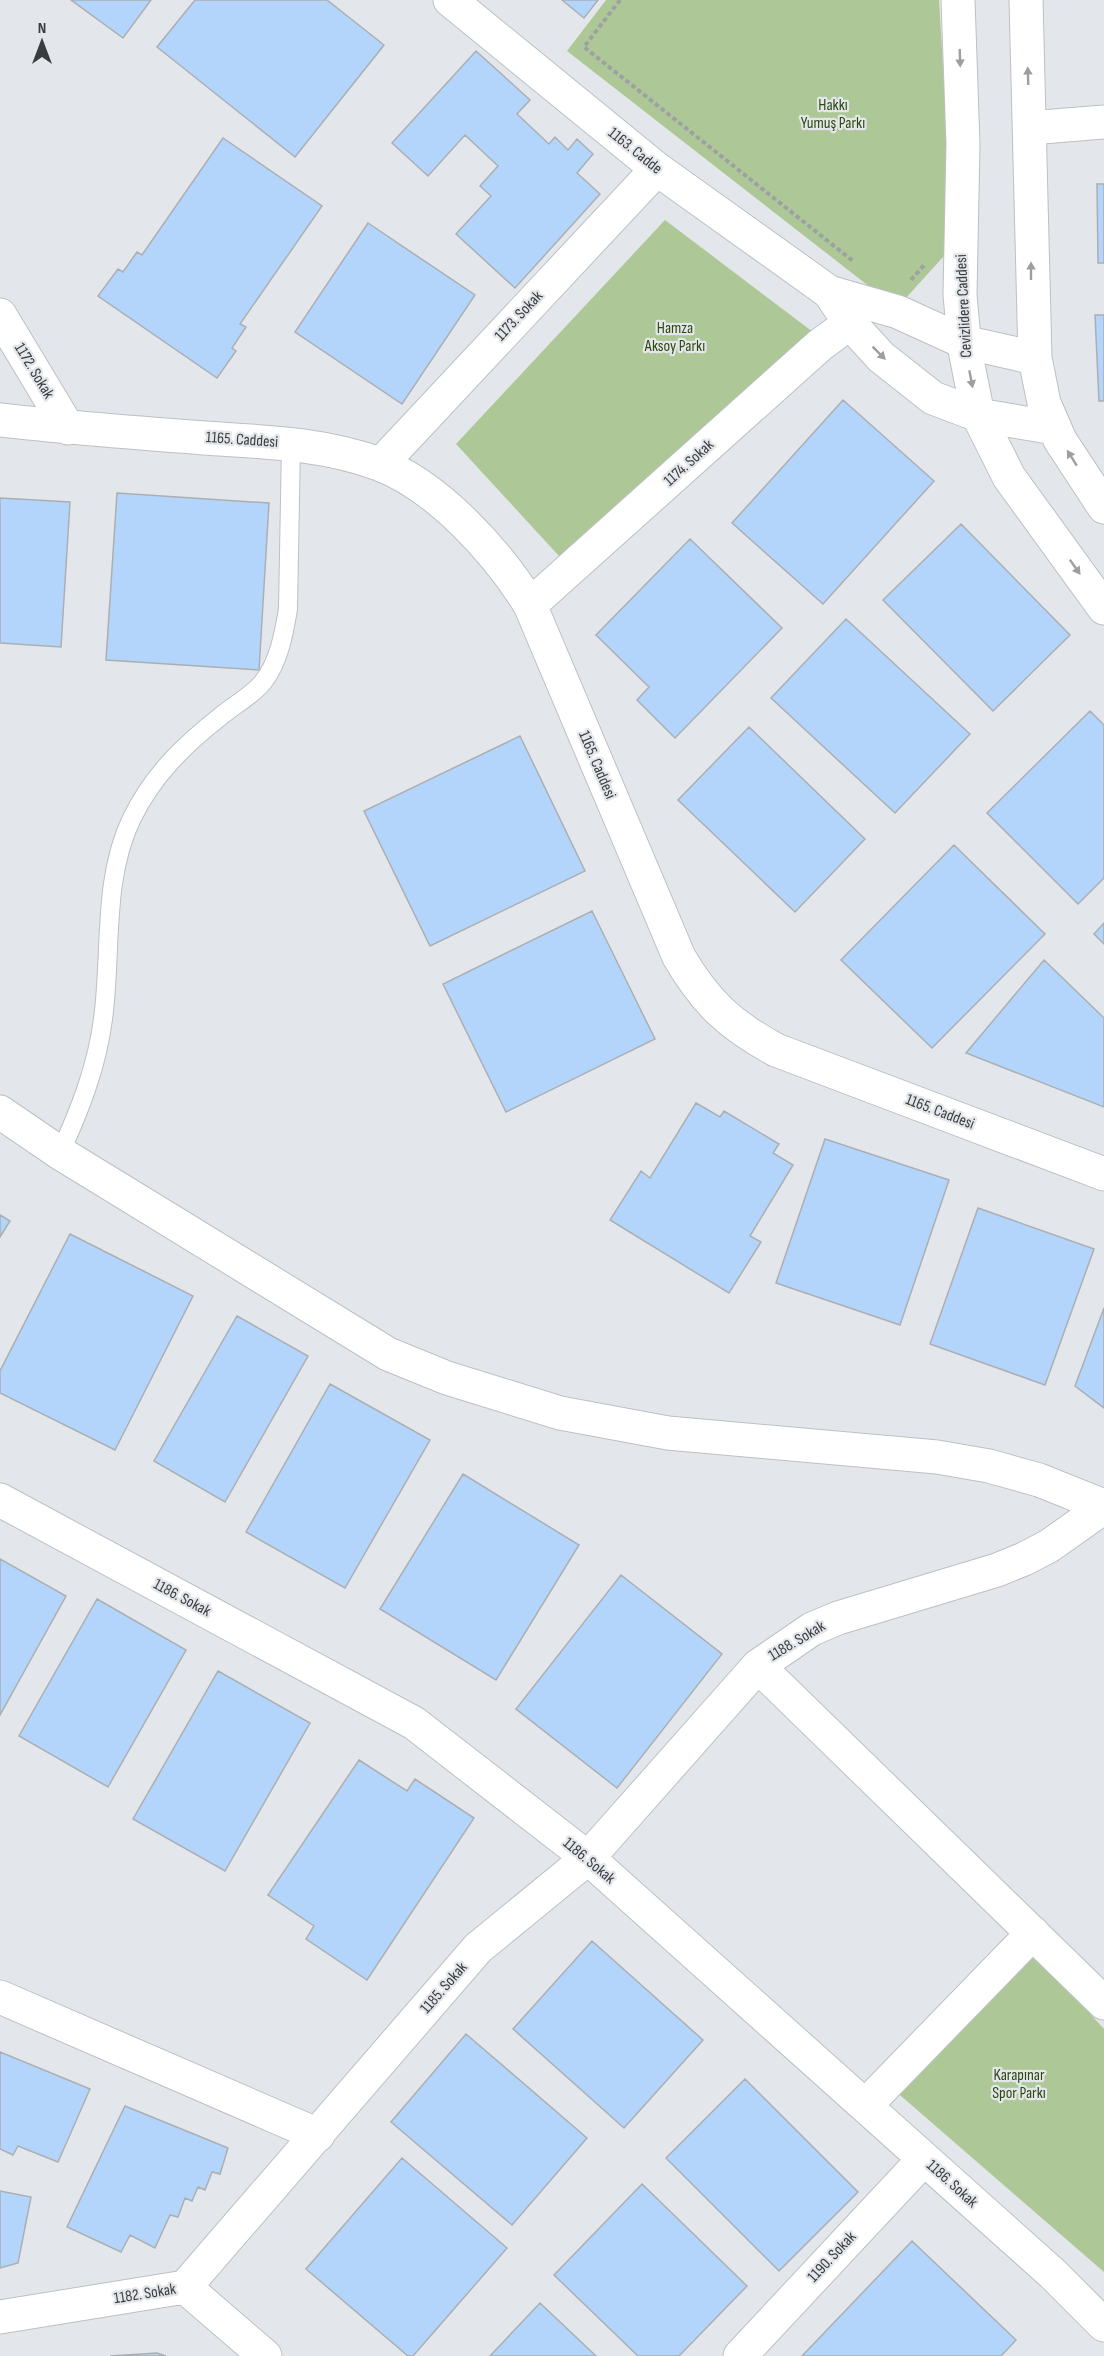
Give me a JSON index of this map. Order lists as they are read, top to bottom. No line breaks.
{"streets":{"street":["1163. Cadde","Cevizlidere Caddesi","1173. Sokak","1172. Sokak","1165. Caddesi","1174. Sokak","1186. Sokak","1188. Sokak","1185. Sokak","1190. Sokak","1182. Sokak"]},"crossings":[["1163. Cadde","Cevizlidere Caddesi"],["1163. Cadde","1173. Sokak"],["1163. Cadde","1174. Sokak"],["1173. Sokak","1165. Caddesi"],["1172. Sokak","1165. Caddesi"],["1165. Caddesi","1174. Sokak"],["1186. Sokak","1188. Sokak"],["1186. Sokak","1185. Sokak"],["1186. Sokak","1190. Sokak"],["1188. Sokak","1185. Sokak"],["1185. Sokak","1182. Sokak"]],"parks":["Hakkı Yumuş Parkı","Hamza Aksoy Parkı","Karapınar Spor Parkı"],"north":"top"}
